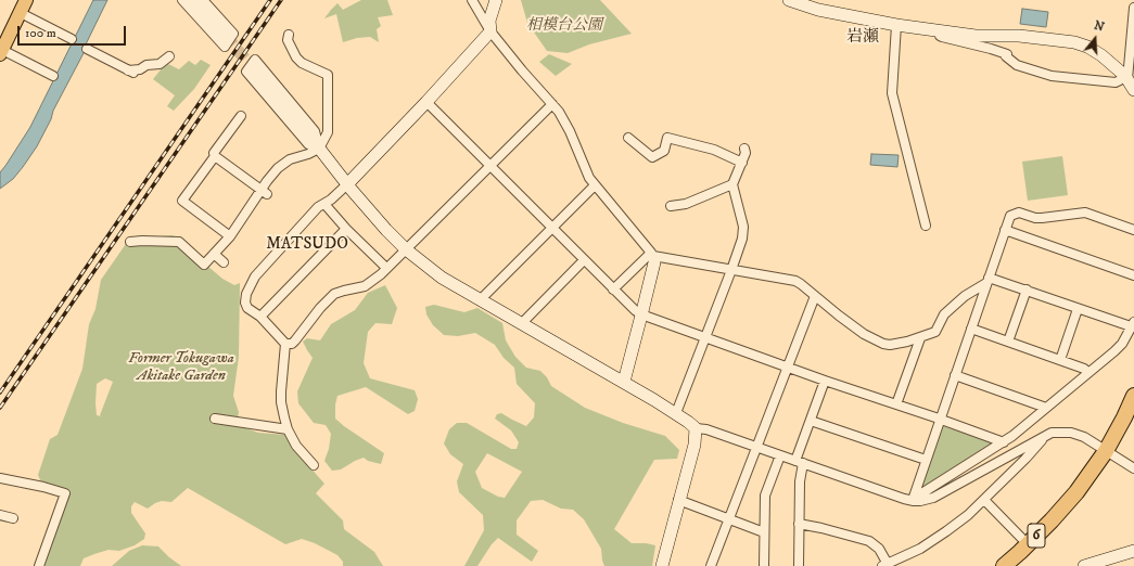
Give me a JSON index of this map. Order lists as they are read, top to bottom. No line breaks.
{"streets":{"highway":["6"]},"districts":["岩瀬","MATSUDO"],"parks":["相模台公園","Former Tokugawa Akitake Garden"],"scale_bar":"100 m","north":"top"}
